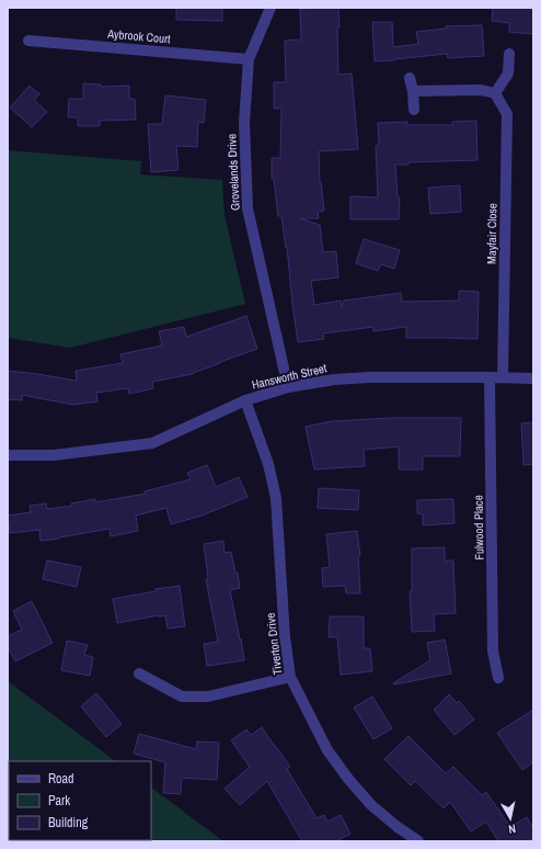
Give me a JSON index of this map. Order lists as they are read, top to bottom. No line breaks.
{"streets":{"street":["Aybrook Court","Grovelands Drive","Mayfair Close","Hansworth Street","Fulwood Place","Tiverton Drive"]},"crossings":[["Aybrook Court","Grovelands Drive"],["Grovelands Drive","Hansworth Street"],["Mayfair Close","Hansworth Street"],["Hansworth Street","Fulwood Place"],["Hansworth Street","Tiverton Drive"]],"legend":["Road","Park","Building"],"north":"bottom"}
